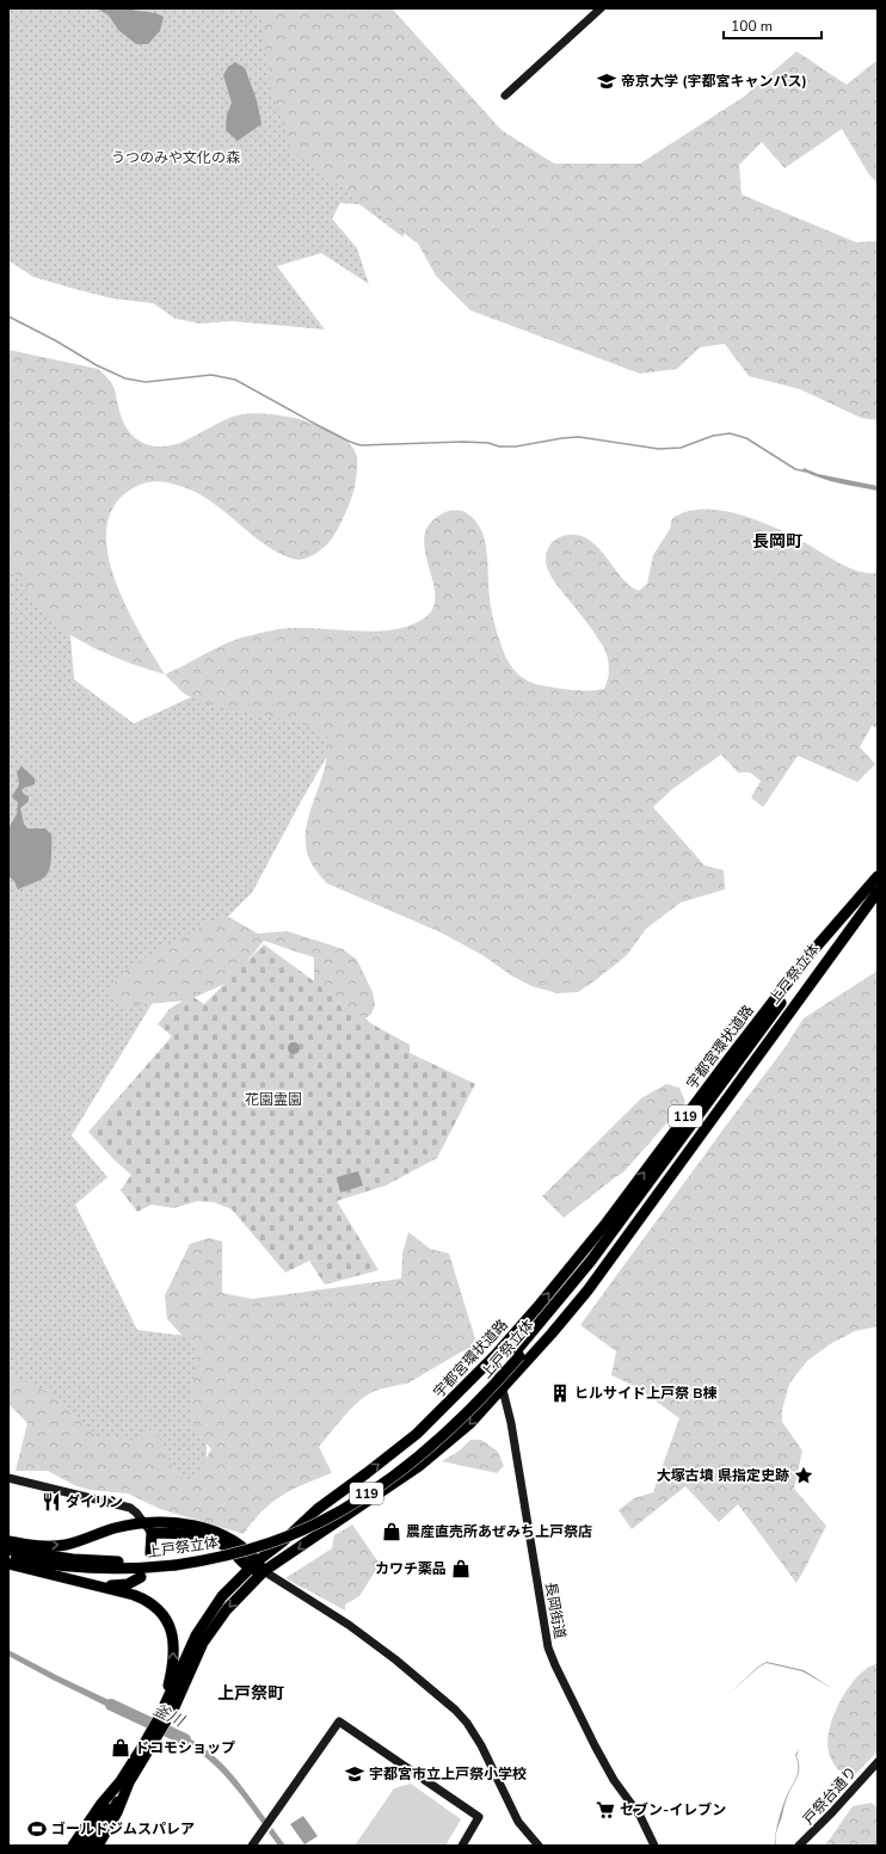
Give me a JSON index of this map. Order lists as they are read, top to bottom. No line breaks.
{"streets":{"highway":["上戸祭立体","宇都宮環状道路","119"],"street":["長岡街道","戸祭台通り"]},"crossings":[["上戸祭立体","宇都宮環状道路"],["宇都宮環状道路","119"],["宇都宮環状道路","長岡街道"]],"districts":["長岡町","上戸祭町"],"water":["釜川"],"parks":["うつのみや文化の森","花園霊園"],"places":{"school or university":["帝京大学 (宇都宮キャンパス)","宇都宮市立上戸祭小学校"],"building":["ヒルサイド上戸祭 B棟"],"place":["大塚古墳 県指定史跡"],"restaurant":["ダイリン"],"shop":["農産直売所あぜみち上戸祭店","カワチ薬品","ドコモショップ"],"supermarket":["セブン-イレブン"],"sports":["ゴールドジムスパレア"]},"scale_bar":"100 m"}
